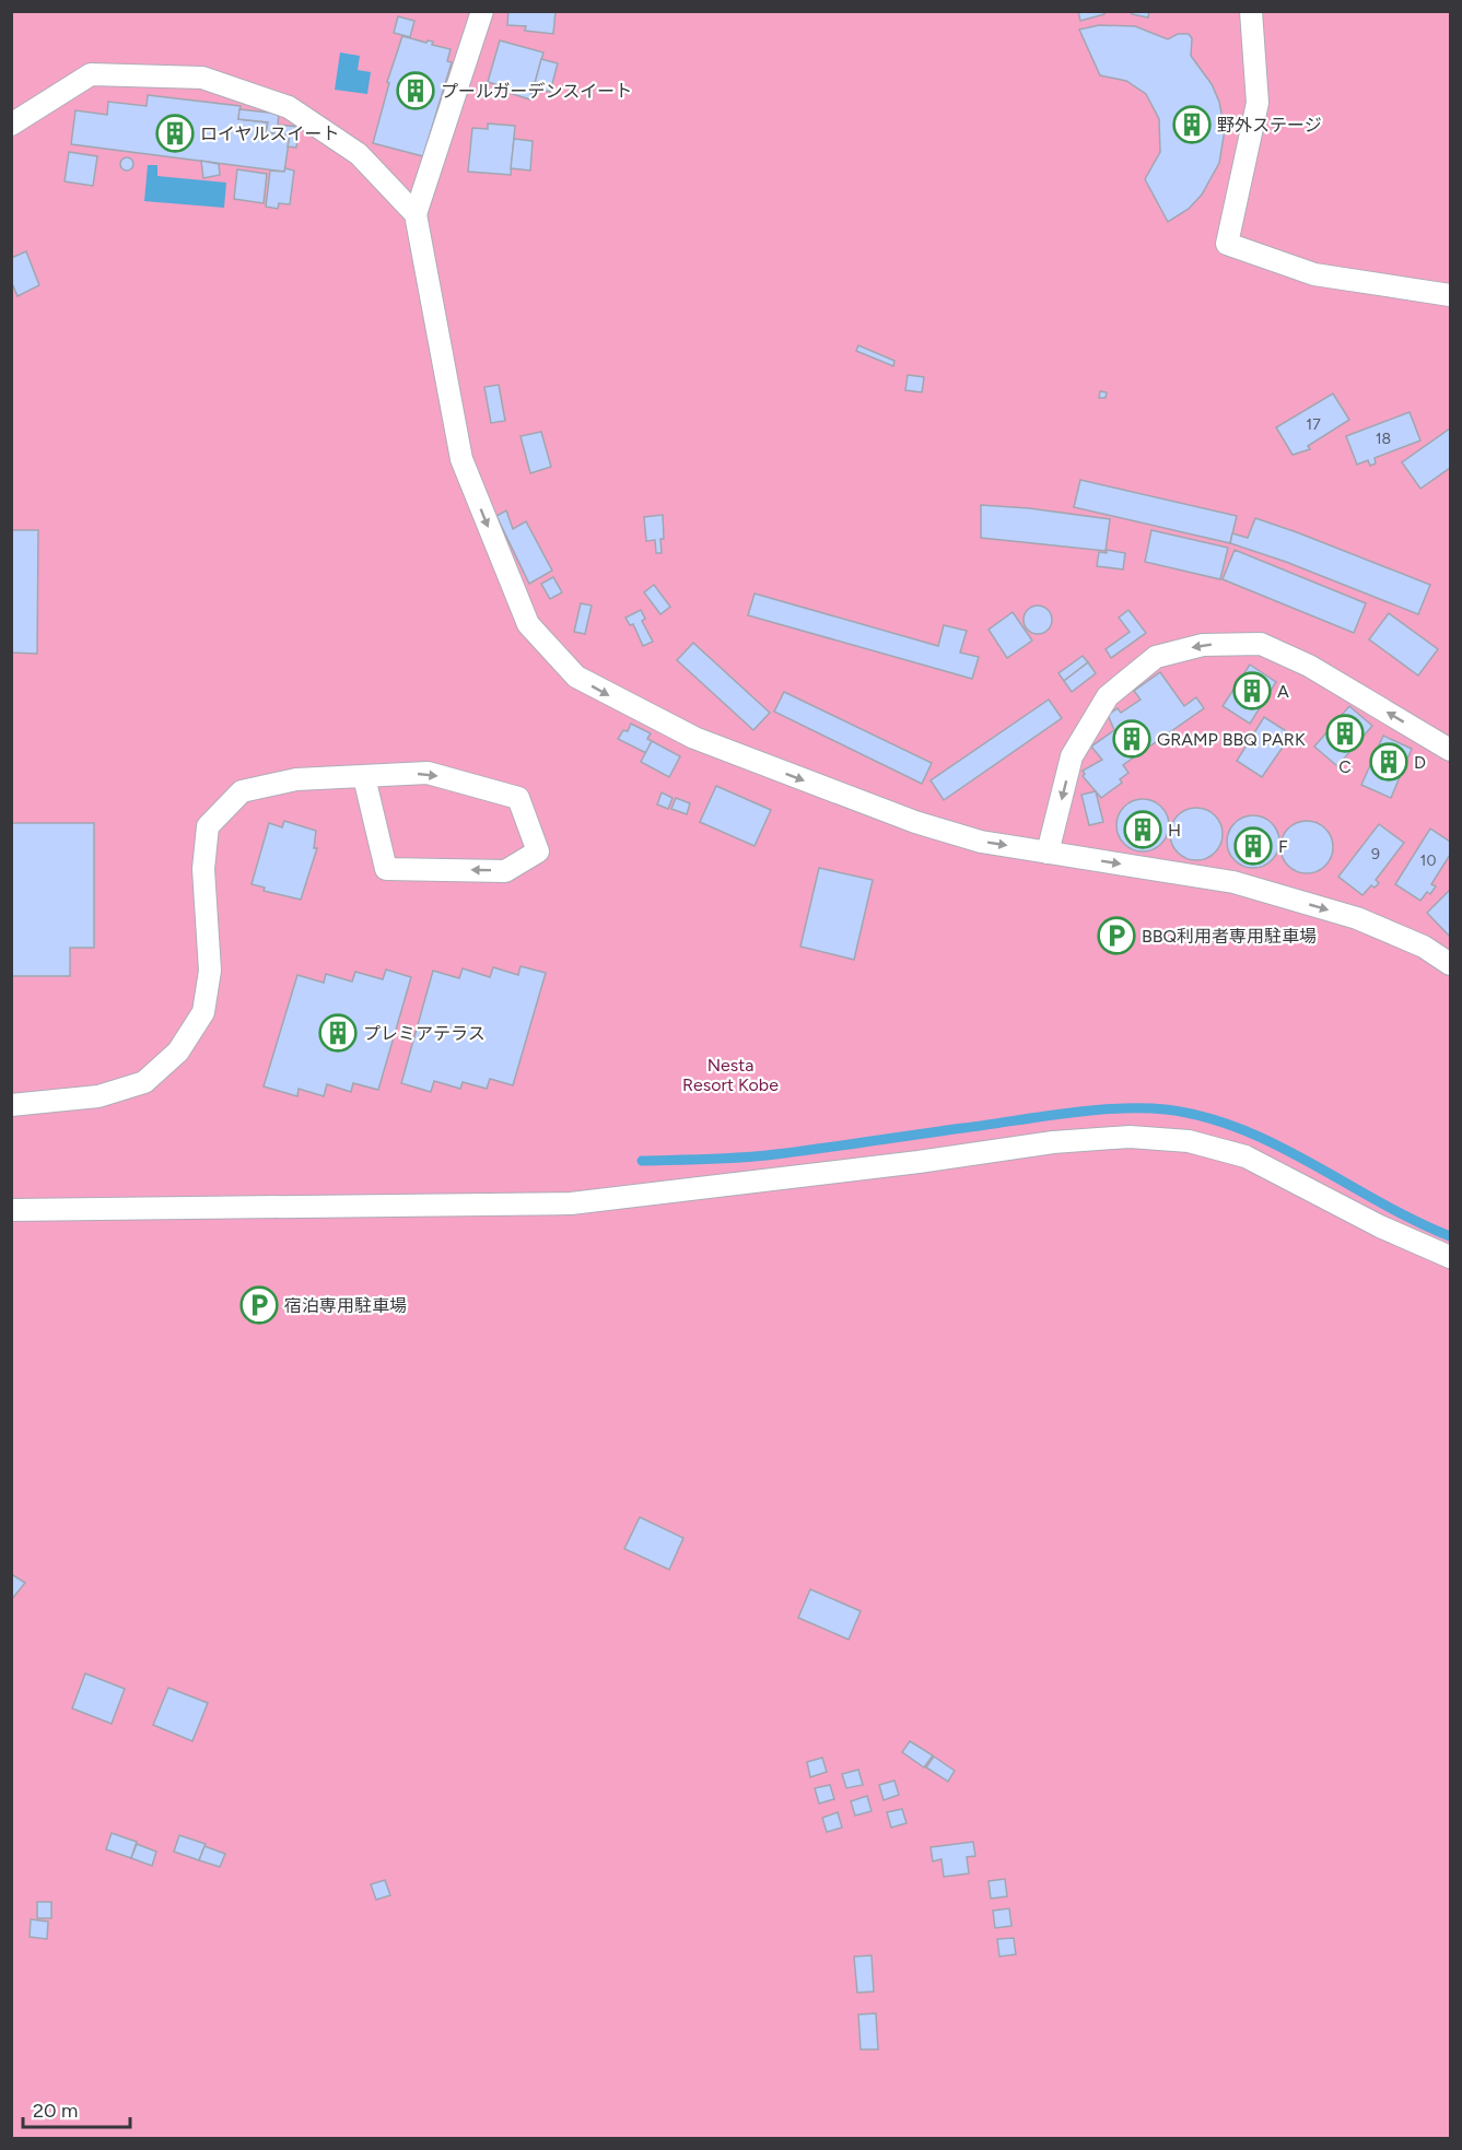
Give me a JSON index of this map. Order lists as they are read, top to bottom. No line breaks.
{"parks":["Nesta Resort Kobe"],"places":{"building":["プールガーデンスイート","野外ステージ","ロイヤルスイート","A","C","GRAMP BBQ PARK","D","H","F","プレミアテラス"],"parking":["BBQ利用者専用駐車場","宿泊専用駐車場"]},"house_numbers":["17","18","9","10"],"scale_bar":"20 m"}
